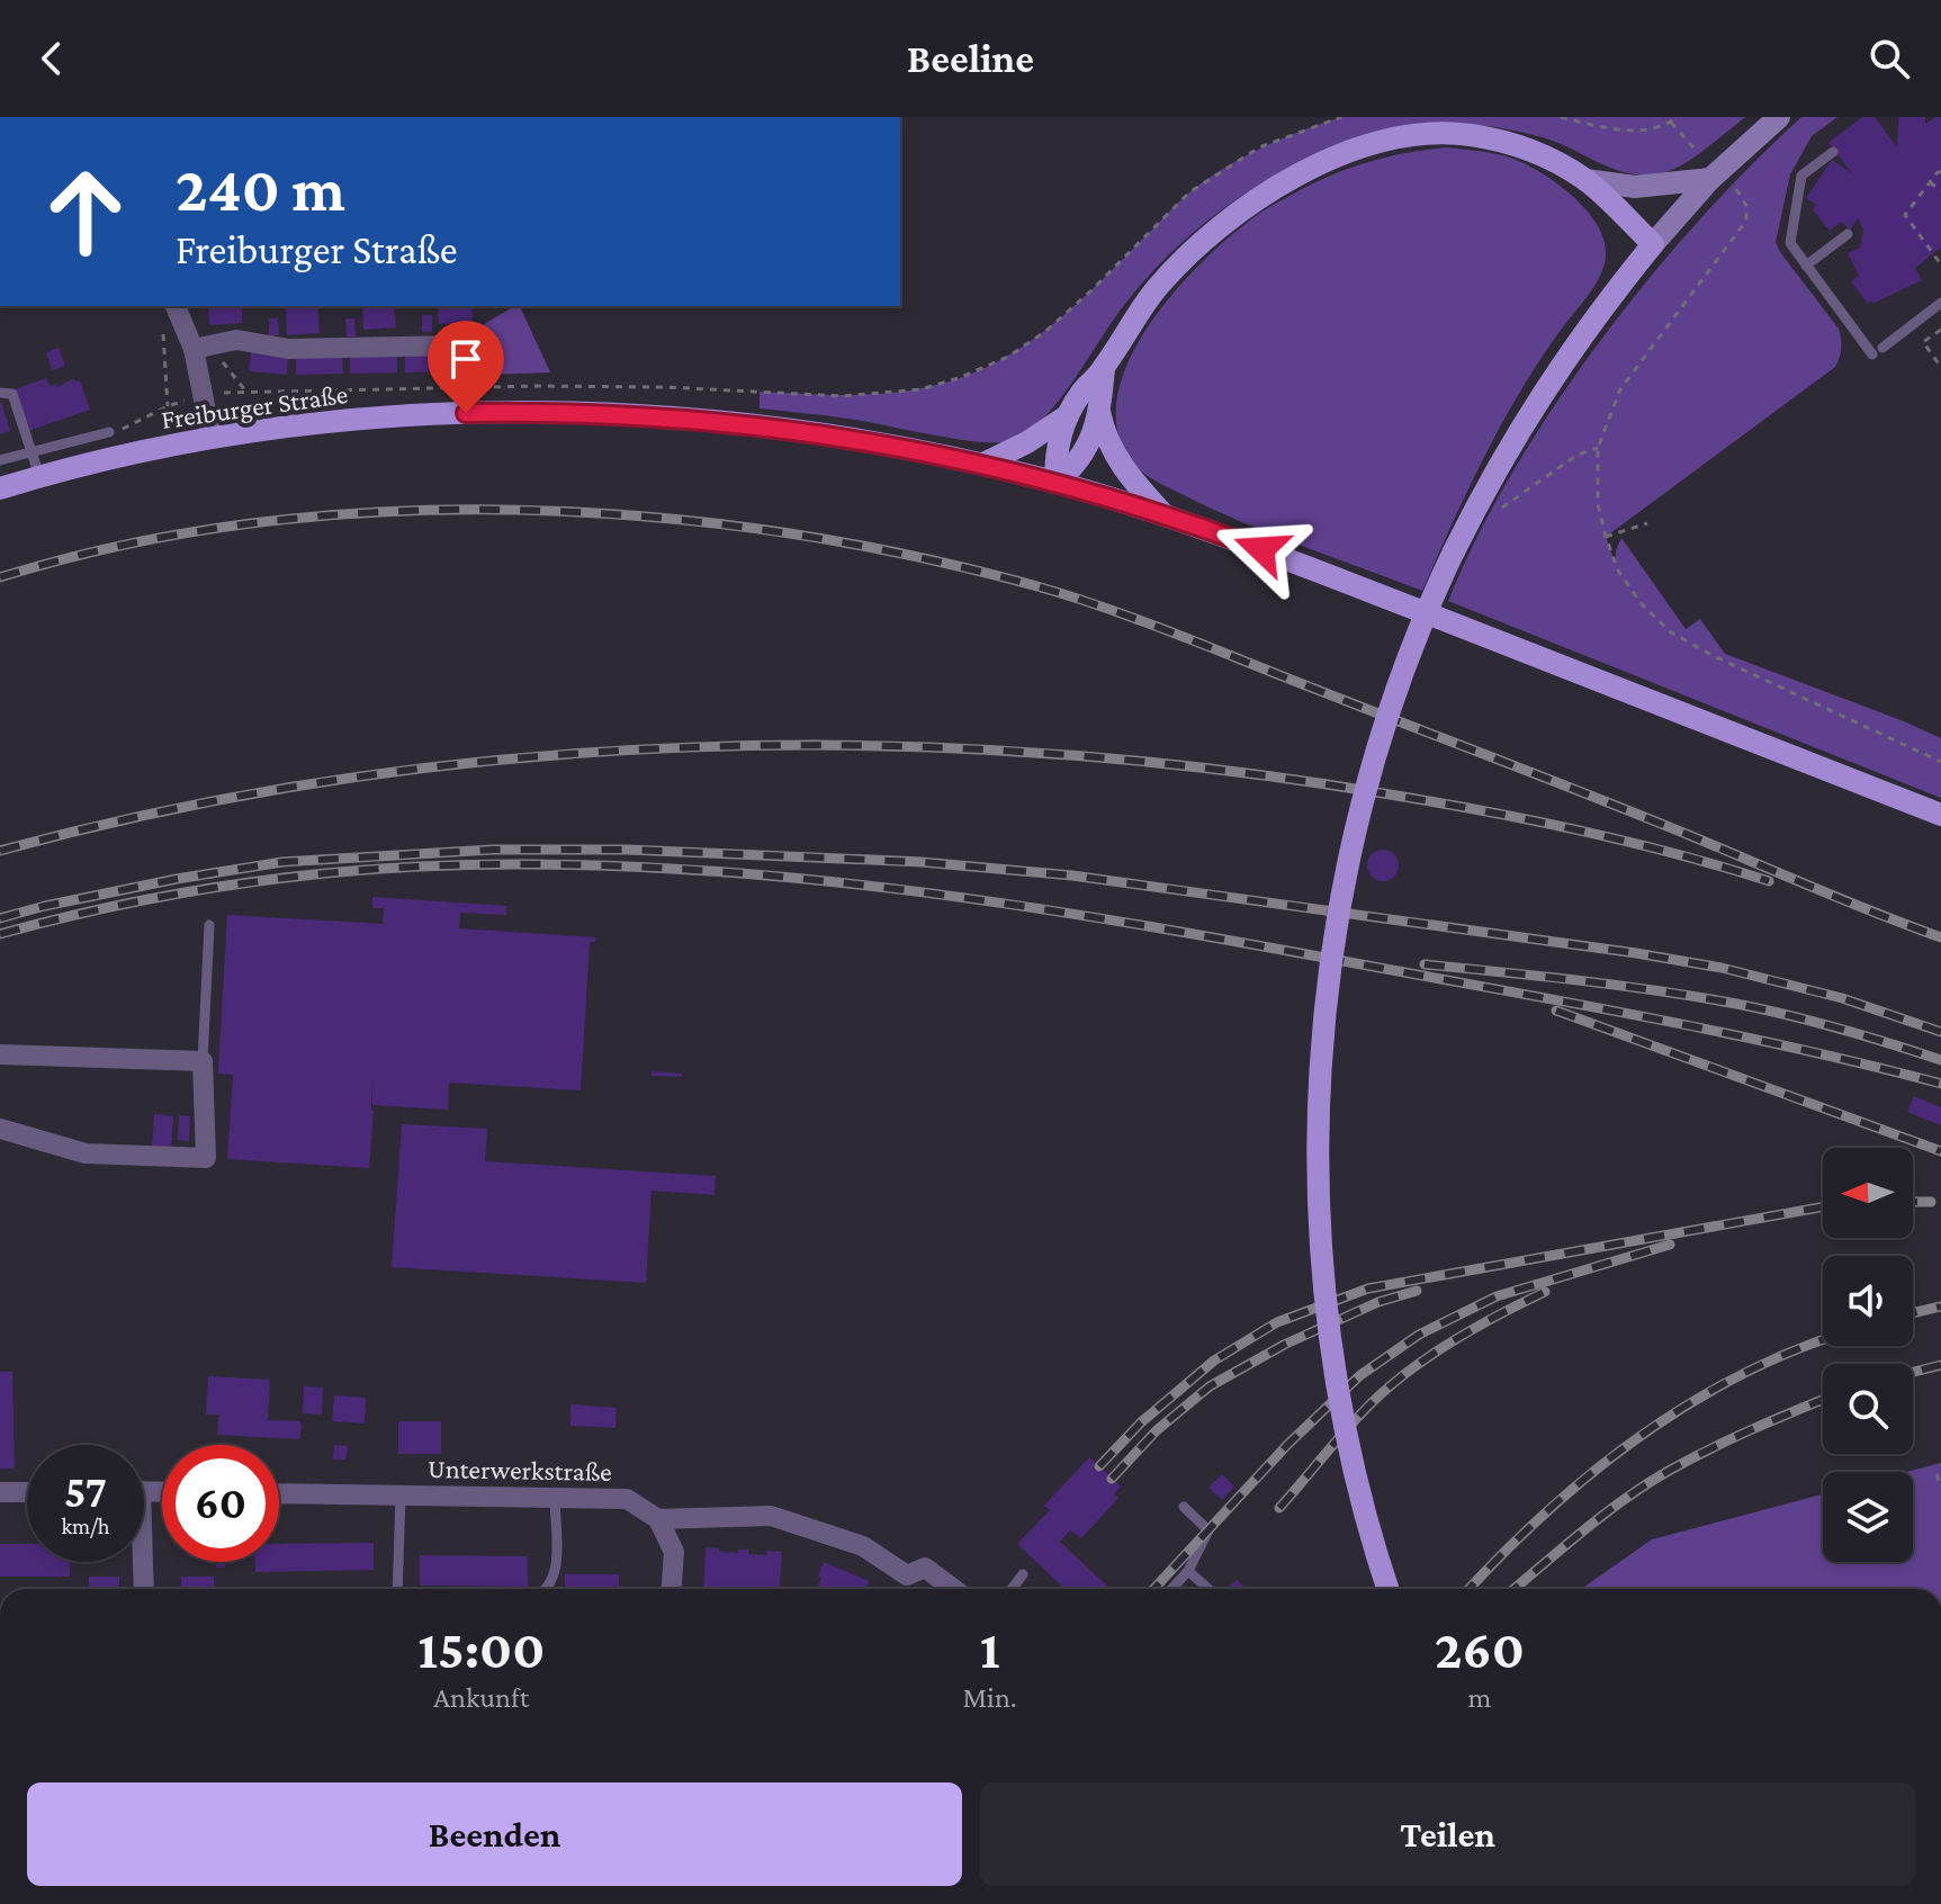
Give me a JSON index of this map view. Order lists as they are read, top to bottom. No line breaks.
{"streets":{"main road":["Freiburger Straße"],"street":["Unterwerkstraße"]},"north":"left","page":{"header":"Beeline","turn":["240 m","Freiburger Straße"],"speed":"57 km/h","limit":"60","eta":["15:00","Ankunft","1","Min.","260","m"],"buttons":["Beenden","Teilen"]}}
